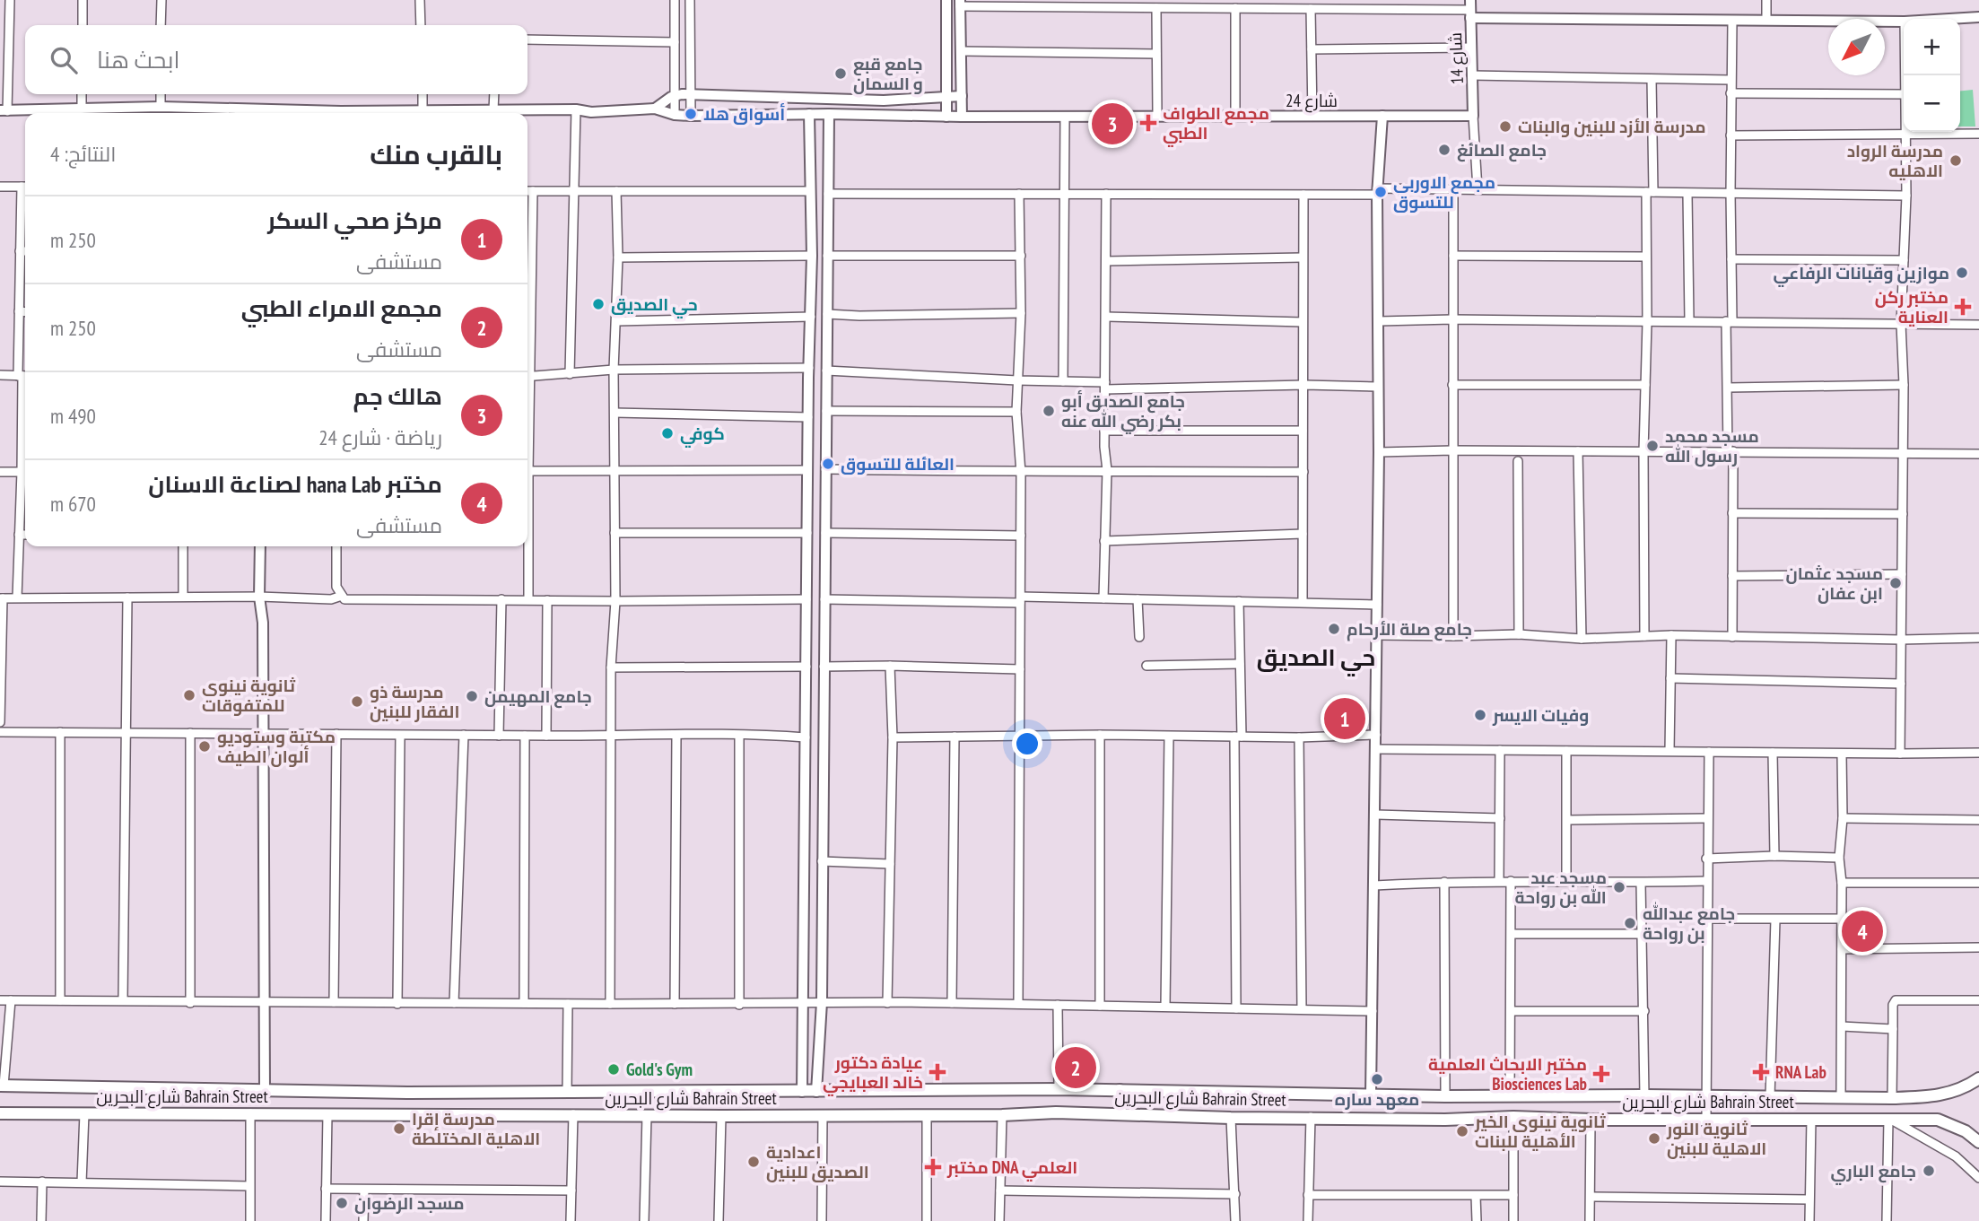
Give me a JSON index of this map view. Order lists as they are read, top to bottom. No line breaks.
{"streets":{"main road":["شارع البحرين Bahrain Street"],"street":["شارع 14","شارع 24"]},"crossings":[["شارع 14","شارع 24"]],"districts":["حي الصديق"],"places":{"other":["جامع قبع و السمان","أسواق هلا","مدرسة الأزد للبنين والبنات","جامع الصائغ","مدرسة الرواد الاهليه","مجمع الاوربي للتسوق","موازين وقبانات الرفاعي","حي الصديق","جامع الصديق أبو بكر رضي الله عنه","كوفي","مسجد محمد رسول الله","العائلة للتسوق","مسجد عثمان ابن عفان","جامع صلة الأرحام","ثانوية نينوى للمتفوقات","جامع المهيمن","مدرسة ذو الفقار للبنين","وفيات الايسر","مكتبة وستوديو ألوان الطيف","مسجد عبد الله بن رواحة","جامع عبدالله بن رواحة","Gold's Gym","معهد ساره","مدرسة إقرا الاهلية المختلطة","ثانوية نينوى الخير الأهلية للبنات","ثانوية النور الاهلية للبنين","اعدادية الصديق للبنين","جامع الباري","مسجد الرضوان"],"health":["مجمع الطواف الطبي","مختبر ركن العناية","عيادة دكتور خالد العبايجي","RNA Lab","مختبر الابحاث العلمية Biosciences Lab","مختبر DNA العلمي"]},"north":"bottom left","page":{"map_buttons":["+","−"],"search":"ابحث هنا","pins":["3","1","4","2"],"heading":["بالقرب منك","النتائج: 4"],"list":[{"mark":"1","name":"مركز صحي السكر","note":"مستشفى","value":"250 m"},{"mark":"2","name":"مجمع الامراء الطبي","note":"مستشفى","value":"250 m"},{"mark":"3","name":"هالك جم","note":"رياضة · شارع 24","value":"490 m"},{"mark":"4","name":"مختبر hana Lab لصناعة الاسنان","note":"مستشفى","value":"670 m"}]}}
